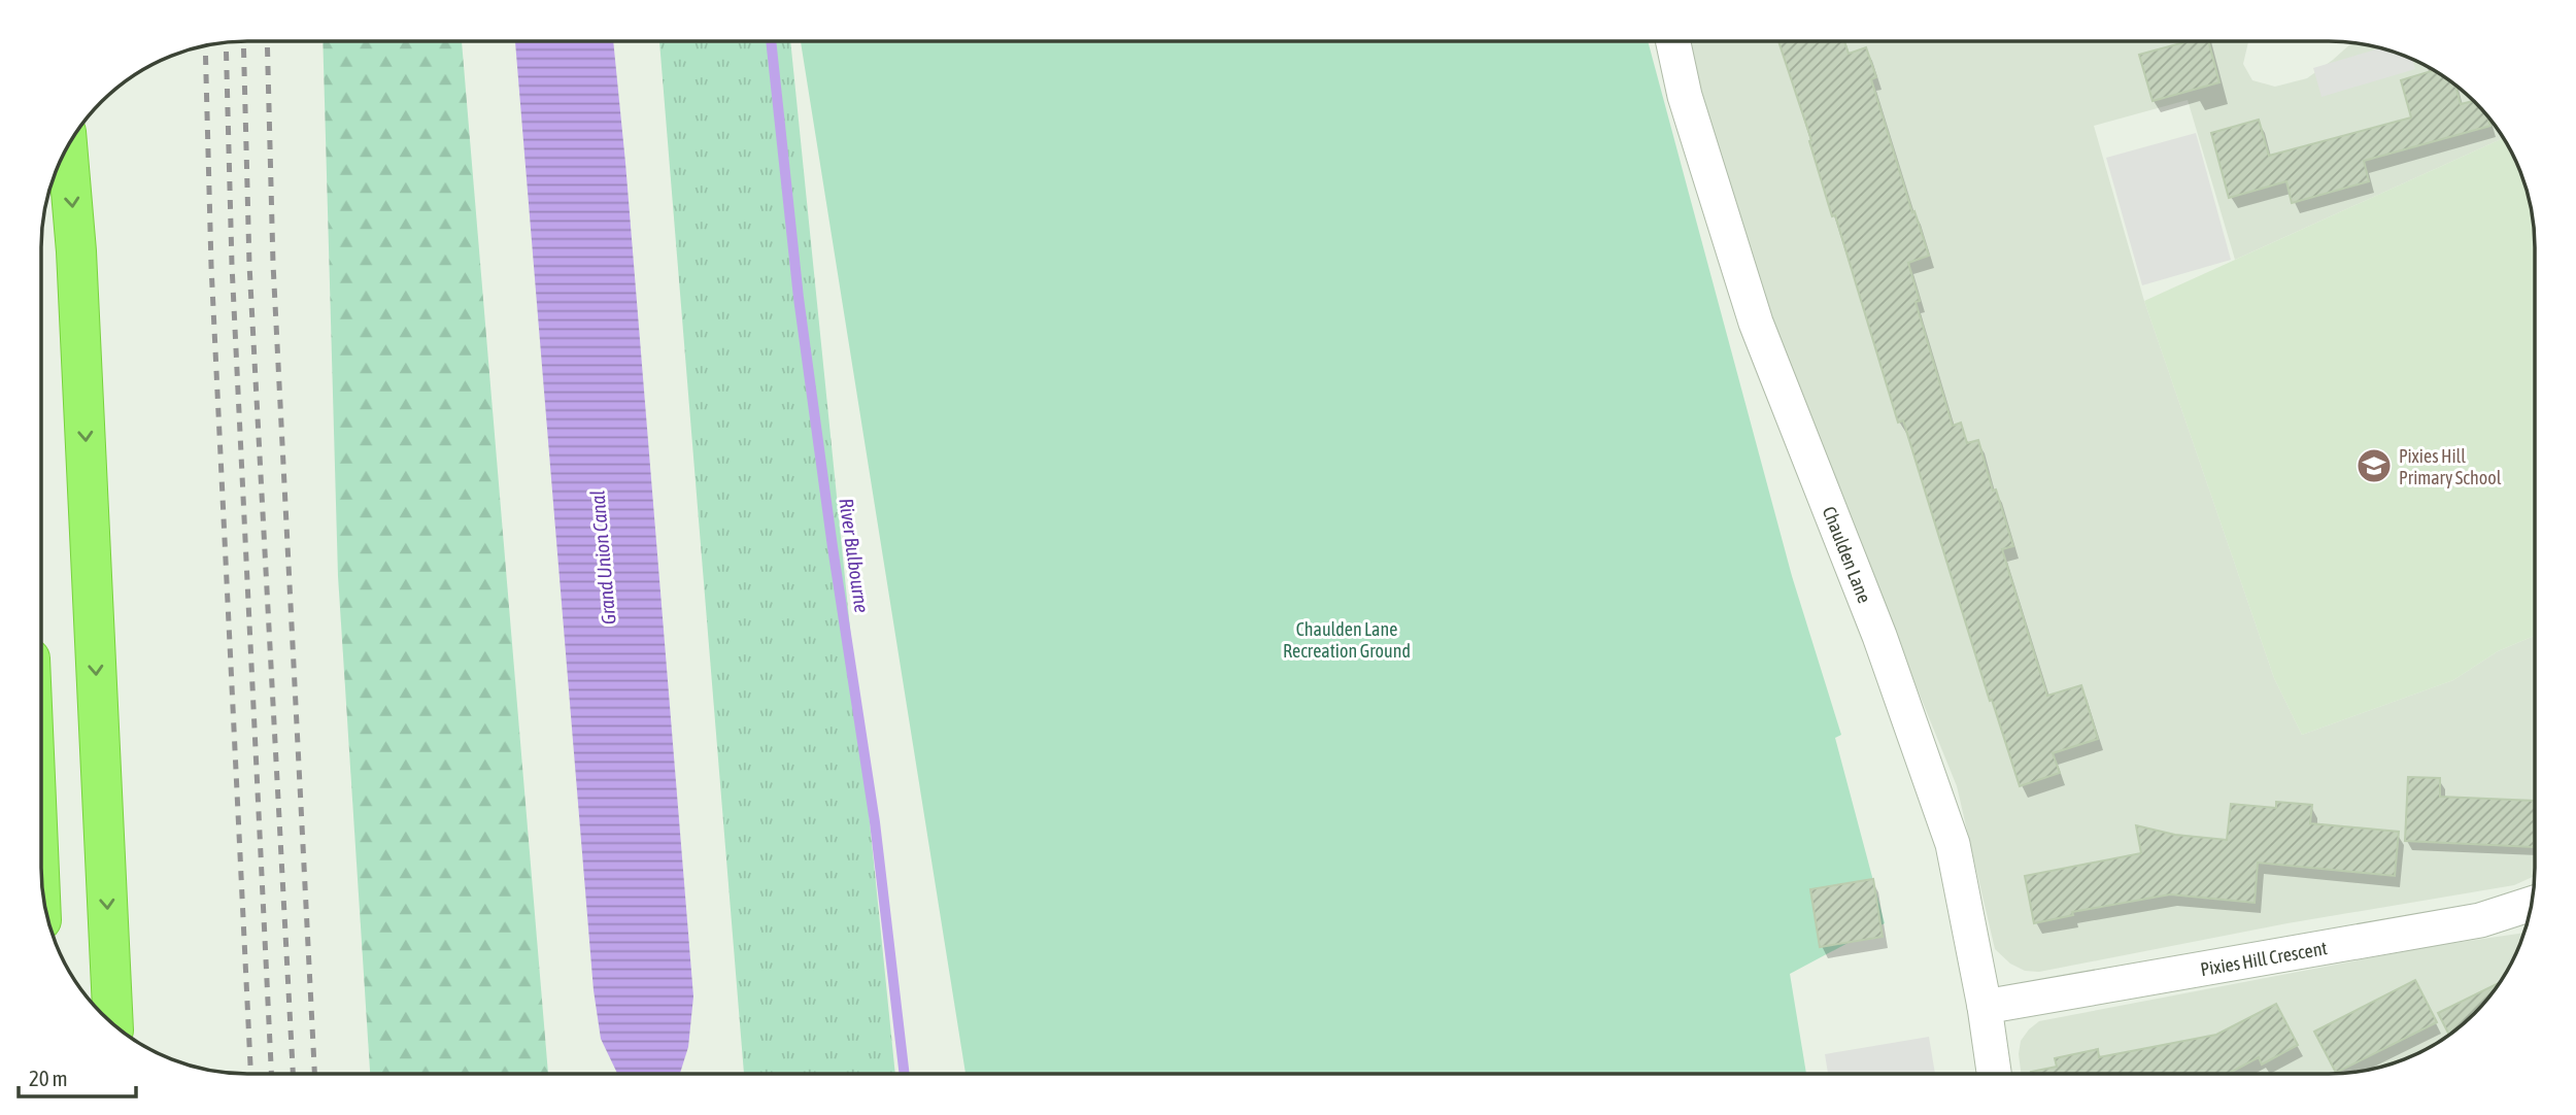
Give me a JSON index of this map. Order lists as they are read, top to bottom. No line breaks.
{"streets":{"street":["Chaulden Lane","Pixies Hill Crescent"]},"crossings":[["Chaulden Lane","Pixies Hill Crescent"]],"water":["River Bulbourne","Grand Union Canal"],"parks":["Chaulden Lane Recreation Ground"],"places":{"school or university":["Pixies Hill Primary School"]},"scale_bar":"20 m"}
